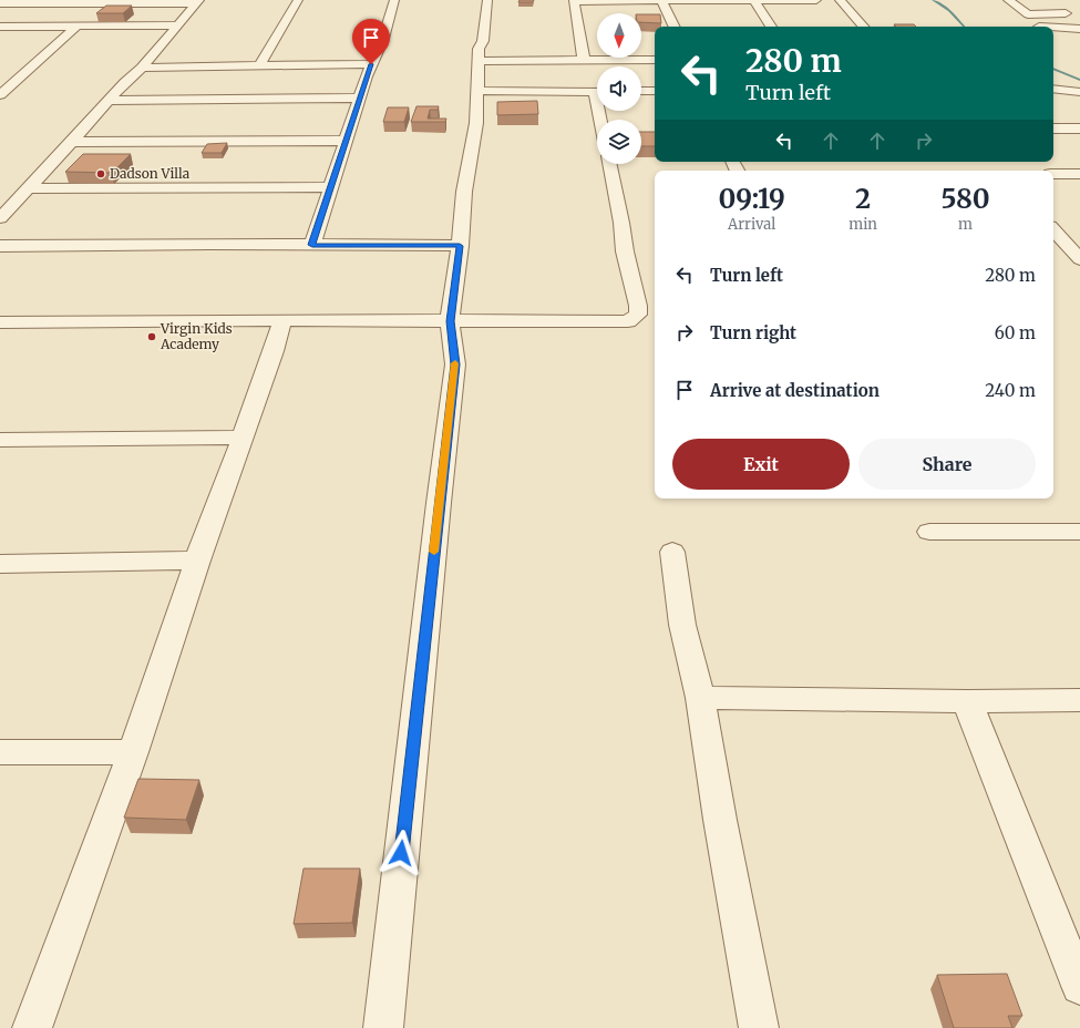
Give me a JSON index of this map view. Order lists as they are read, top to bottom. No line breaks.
{"places":["Dadson Villa","Virgin Kids Academy"],"north":"bottom","page":{"turn":["280 m","Turn left"],"eta":["09:19","Arrival","2","min","580","m"],"list":[{"name":"Turn left","value":"280 m"},{"name":"Turn right","value":"60 m"},{"name":"Arrive at destination","value":"240 m"}],"buttons":["Exit","Share"]}}
